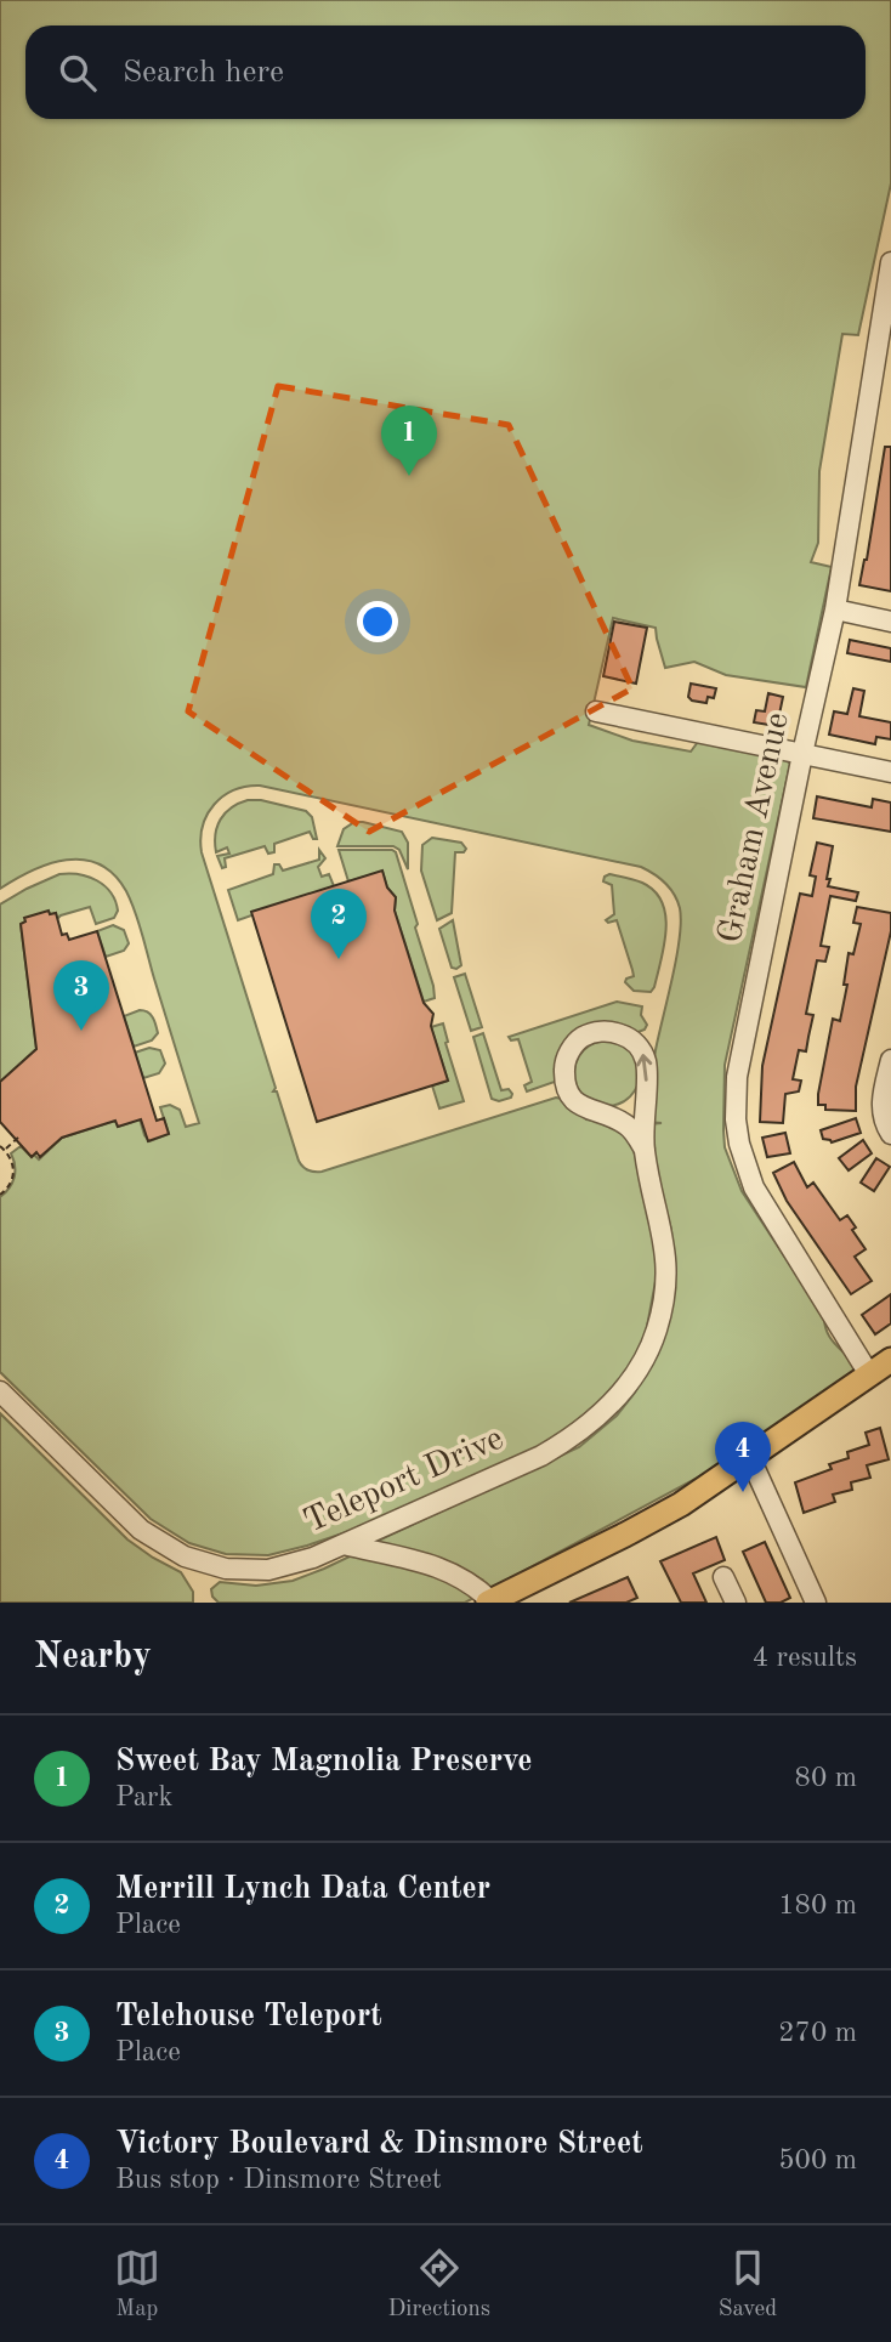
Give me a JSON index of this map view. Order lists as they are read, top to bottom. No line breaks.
{"streets":{"street":["Graham Avenue","Teleport Drive"]},"page":{"search":"Search here","pins":["1","2","3","4"],"heading":["Nearby","4 results"],"list":[{"mark":"1","name":"Sweet Bay Magnolia Preserve","note":"Park","value":"80 m"},{"mark":"2","name":"Merrill Lynch Data Center","note":"Place","value":"180 m"},{"mark":"3","name":"Telehouse Teleport","note":"Place","value":"270 m"},{"mark":"4","name":"Victory Boulevard & Dinsmore Street","note":"Bus stop · Dinsmore Street","value":"500 m"}],"nav":["Map","Directions","Saved"]}}
